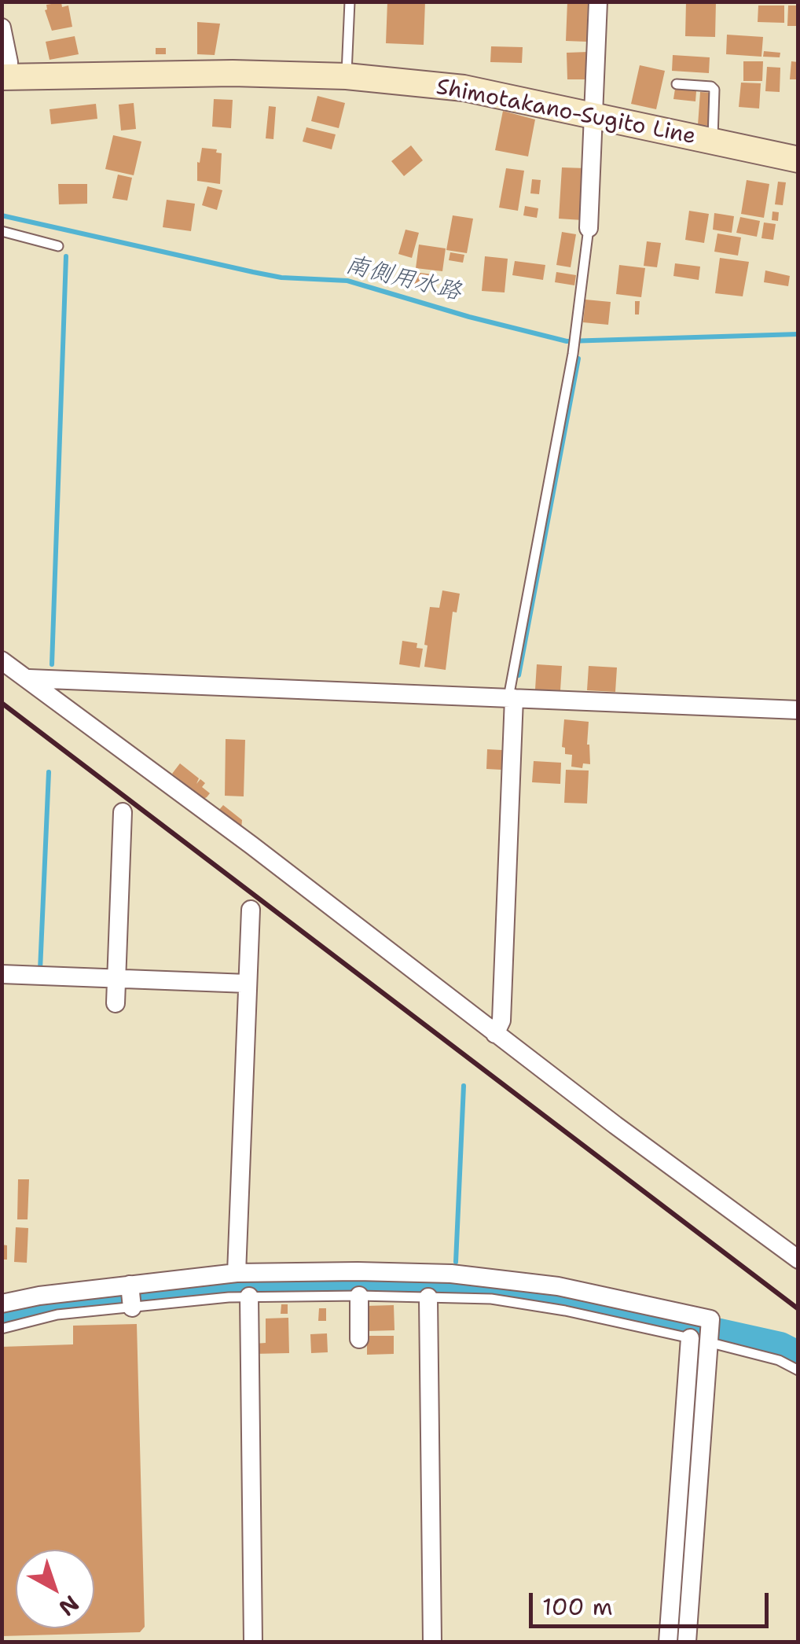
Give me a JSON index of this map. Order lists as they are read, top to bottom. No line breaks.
{"streets":{"main road":["Shimotakano-Sugito Line"]},"water":["南側用水路"],"scale_bar":"100 m","north":"bottom right"}
